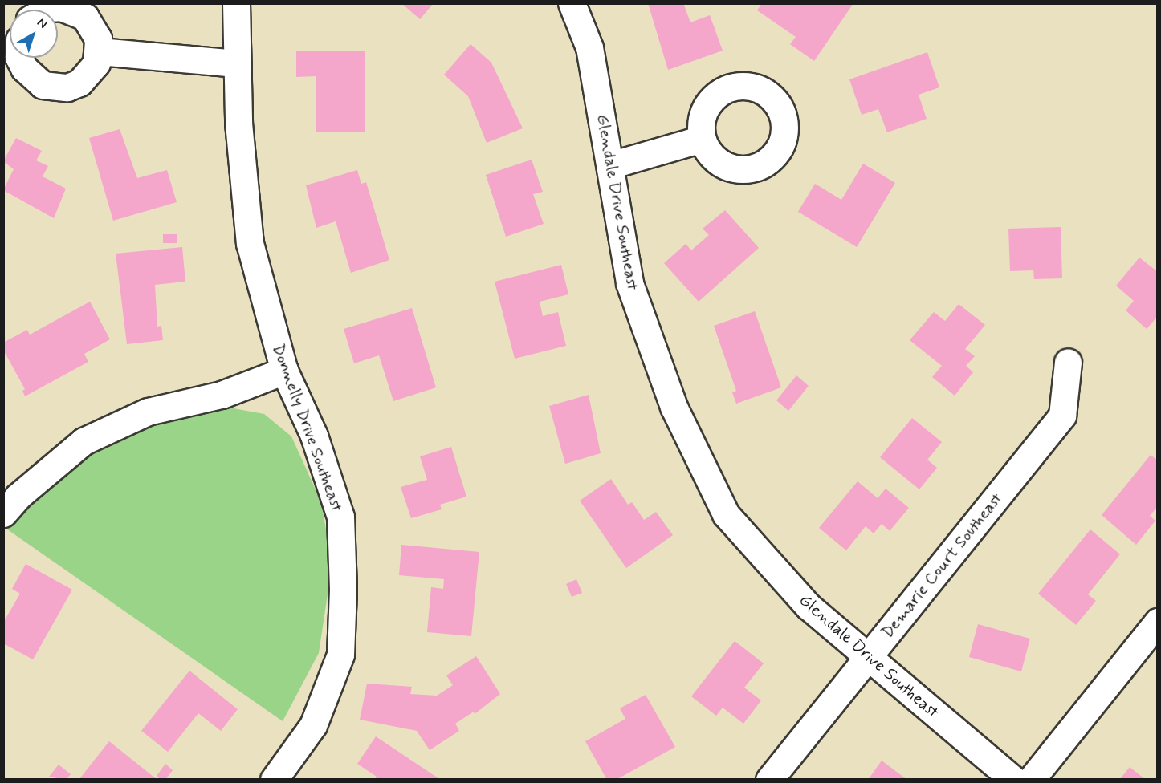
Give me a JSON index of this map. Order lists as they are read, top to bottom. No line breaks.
{"streets":{"street":["Glendale Drive Southeast","Donnelly Drive Southeast","Demarie Court Southeast"]},"crossings":[["Glendale Drive Southeast","Demarie Court Southeast"]],"north":"top right"}
